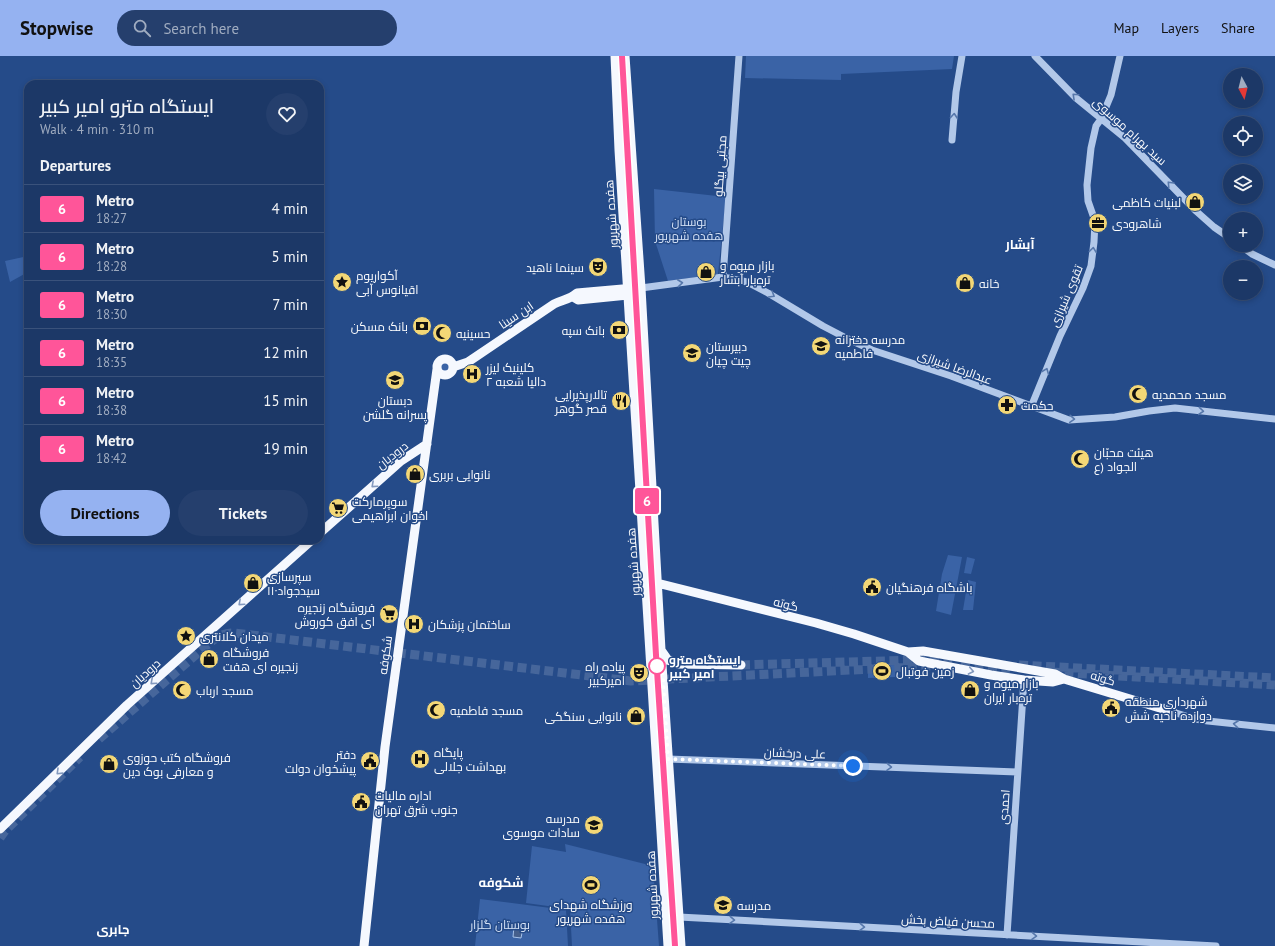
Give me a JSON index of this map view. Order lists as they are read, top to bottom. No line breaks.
{"streets":{"main road":["هفده شهریور","ابن سینا","درودیان","گوته","شکوفه"],"street":["سید بهرام موسوی","مجتبی بیگلو","تقوی شیرازی","عبدالرضا شیرازی","علی درخشان","احمدی","محسن فیاض بخش"]},"crossings":[["سید بهرام موسوی","تقوی شیرازی"],["مجتبی بیگلو","عبدالرضا شیرازی"],["هفده شهریور","ابن سینا"],["هفده شهریور","عبدالرضا شیرازی"],["هفده شهریور","گوته"],["هفده شهریور","علی درخشان"],["هفده شهریور","محسن فیاض بخش"],["تقوی شیرازی","عبدالرضا شیرازی"],["ابن سینا","شکوفه"],["درودیان","شکوفه"],["گوته","احمدی"],["علی درخشان","احمدی"],["احمدی","محسن فیاض بخش"]],"one_way":["سید بهرام موسوی","تقوی شیرازی","عبدالرضا شیرازی","درودیان","علی درخشان","محسن فیاض بخش"],"districts":["آبشار","شکوفه","جابری"],"parks":["بوستان هفده شهریور","بوستان گلزار"],"places":{"shop":["لبنیات کاظمی","بازار میوه و تره‌بار آبشار","خانه","نانوایی بربری","سپرسازی سیدجواد۱۱۰","فروشگاه زنجیره ای هفت","بازار میوه و تره‌بار ایران","نانوایی سنگکی","فروشگاه کتب حوزوی و معارفی بوک دین"],"office":["شاهرودی"],"theatre":["سینما ناهید","پیاده راه امیرکبیر"],"place":["آکواریوم اقیانوس آبی","میدان کلانتری"],"bank":["بانک مسکن","بانک سپه"],"mosque":["حسینیه","مسجد محمدیه","هیئت محبّان الجواد (ع","مسجد ارباب","مسجد فاطمیه"],"school or university":["مدرسه دخترانه فاطمیه","دبیرستان چیت چیان","دبستان پسرانه گلشن","مدرسه سادات موسوی","مدرسه"],"hospital":["کلینیک لیزر دالیا شعبه ۲","ساختمان پزشکان","پایگاه بهداشت جلالی"],"restaurant":["تالارپذیرایی قصر گوهر"],"pharmacy":["حکمت"],"supermarket":["سوپرمارکت اخوان ابراهیمی","فروشگاه زنجیره ای افق کوروش"],"public building":["باشگاه فرهنگیان","شهرداری منطقه دوازده ناحیه شش","دفتر پیشخوان دولت","اداره مالیات جنوب شرق تهران"],"other":["ایستگاه مترو امیر کبیر"],"sports":["زمین فوتبال","ورزشگاه شهدای هفده شهریور"]},"lines":["metro line 6"],"north":"bottom","page":{"header":"Stopwise","search":"Search here","nav":["Map","Layers","Share"],"on_map":"6","map_buttons":["+","−"],"heading":[["ایستگاه مترو امیر کبیر","Walk · 4 min · 310 m"],"Departures"],"list":[{"mark":"6","name":"Metro","note":"18:27","value":"4 min"},{"mark":"6","name":"Metro","note":"18:28","value":"5 min"},{"mark":"6","name":"Metro","note":"18:30","value":"7 min"},{"mark":"6","name":"Metro","note":"18:35","value":"12 min"},{"mark":"6","name":"Metro","note":"18:38","value":"15 min"},{"mark":"6","name":"Metro","note":"18:42","value":"19 min"}],"buttons":["Directions","Tickets"]}}
